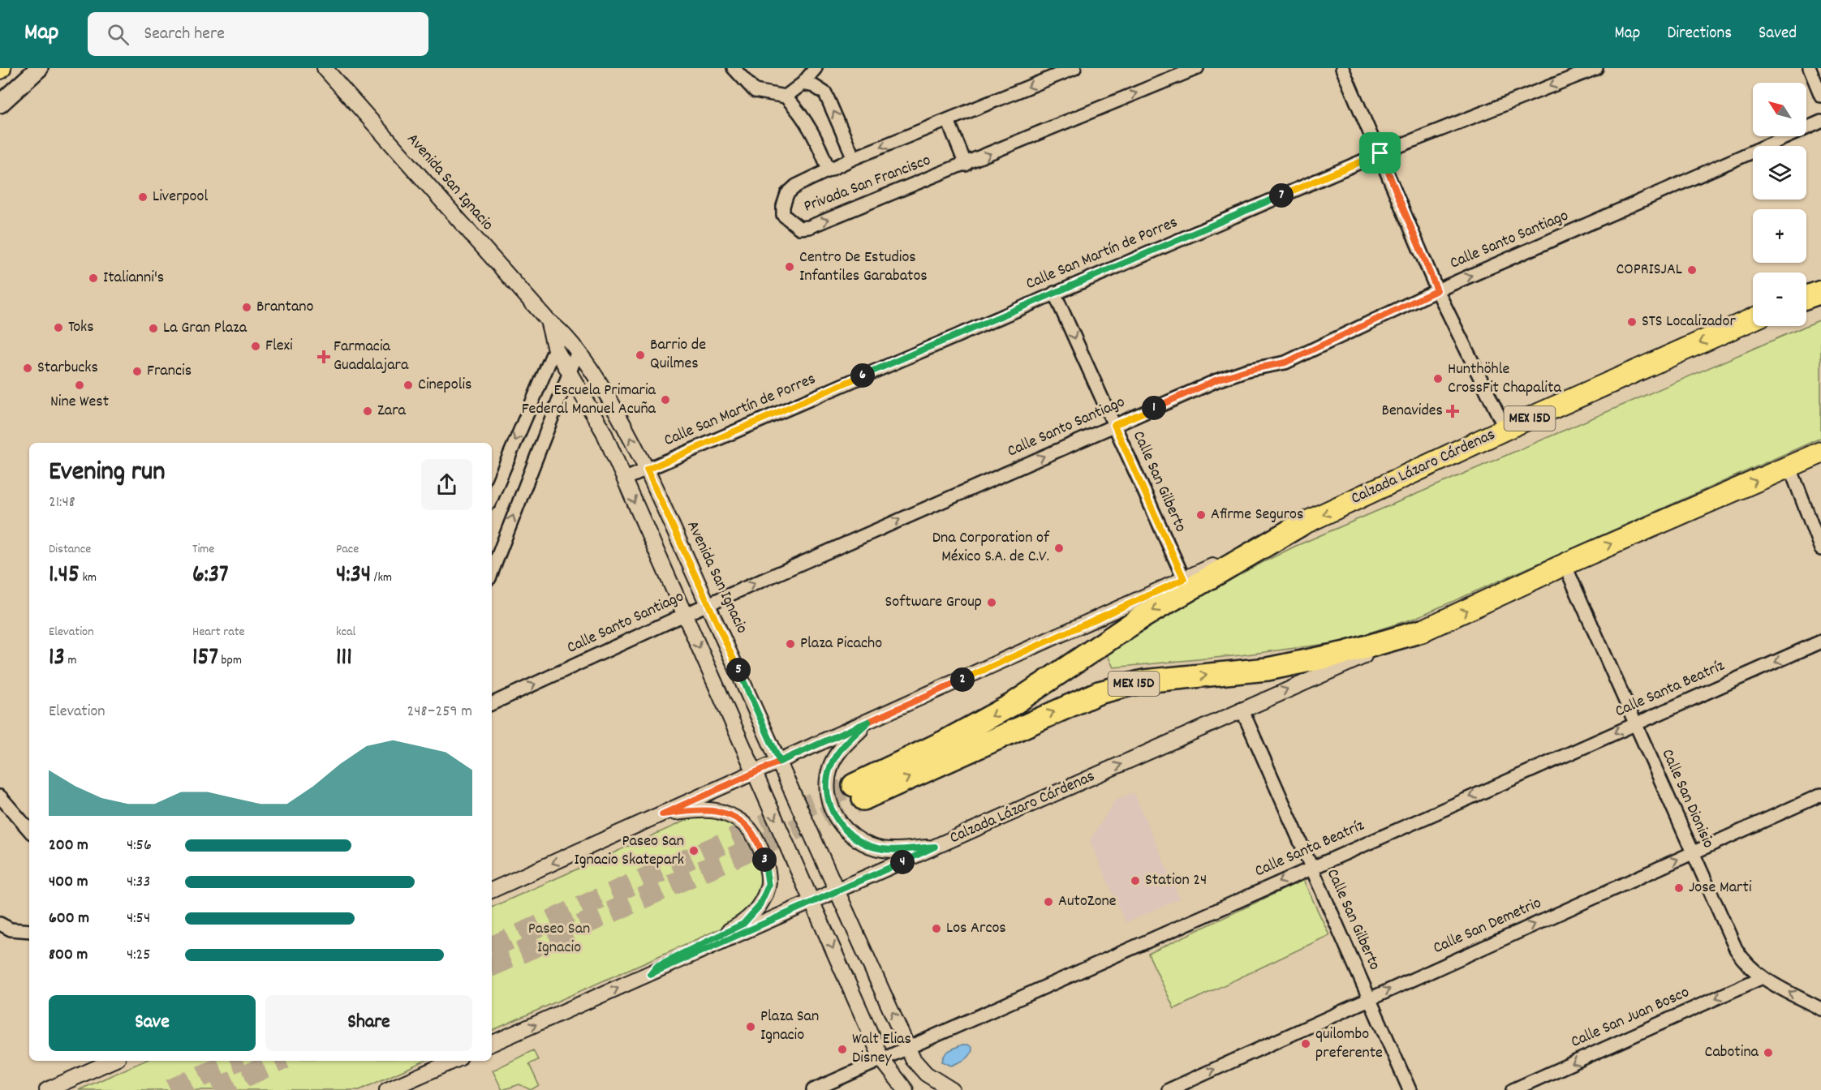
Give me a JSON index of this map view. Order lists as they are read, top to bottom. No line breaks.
{"streets":{"highway":["MEX 15D","Calzada Lázaro Cárdenas"],"street":["Avenida San Ignacio","Privada San Francisco","Calle Santo Santiago","Calle San Martín de Porres","Calle San Gilberto","Calle Santa Beatríz","Calle San Dionisio","Calle San Demetrio","Calle San Juan Bosco"]},"crossings":[["Avenida San Ignacio","Calle Santo Santiago"],["Avenida San Ignacio","Calle San Martín de Porres"],["Avenida San Ignacio","Calzada Lázaro Cárdenas"],["Avenida San Ignacio","Calle Santa Beatríz"],["Calle Santo Santiago","Calle San Gilberto"],["Calle San Martín de Porres","Calle San Gilberto"],["Calzada Lázaro Cárdenas","Calle San Gilberto"],["Calzada Lázaro Cárdenas","Calle San Dionisio"],["Calle San Gilberto","Calle Santa Beatríz"],["Calle San Gilberto","Calle San Demetrio"],["Calle Santa Beatríz","Calle San Dionisio"],["Calle San Dionisio","Calle San Demetrio"],["Calle San Dionisio","Calle San Juan Bosco"]],"one_way":["Calle Santo Santiago","Calle Santa Beatríz","Calle San Demetrio","Calle San Juan Bosco"],"parks":["Paseo San Ignacio"],"places":{"other":["Liverpool","Centro De Estudios Infantiles Garabatos","COPRISJAL","Italianni's","Brantano","STS Localizador","Toks","La Gran Plaza","Flexi","Barrio de Quilmes","Starbucks","Francis","Hunthöhle CrossFit Chapalita","Nine West","Cinepolis","Escuela Primaria Federal Manuel Acuña","Zara","Afirme Seguros","Dna Corporation of México S.A. de C.V.","Software Group","Plaza Picacho","Paseo San Ignacio Skatepark","Station 24","Jose Marti","AutoZone","Los Arcos","Plaza San Ignacio","quilombo preferente","Walt Elias Disney","Cabotina"],"health":["Farmacia Guadalajara","Benavides"]},"north":"top left","page":{"header":"Map","search":"Search here","nav":["Map","Directions","Saved"],"map_buttons":["+","−"],"pins":["7","6","1","5","2","3","4"],"heading":["Evening run","21:48"],"stats":[["Distance","1.45 km"],["Time","6:37"],["Pace","4:34 /km"],["Elevation","13 m"],["Heart rate","157 bpm"],["kcal","111"]],"chart":["Elevation","248–259 m"],"list":[{"name":"200 m","note":"4:56"},{"name":"400 m","note":"4:33"},{"name":"600 m","note":"4:54"},{"name":"800 m","note":"4:25"}],"buttons":["Save","Share"]}}
